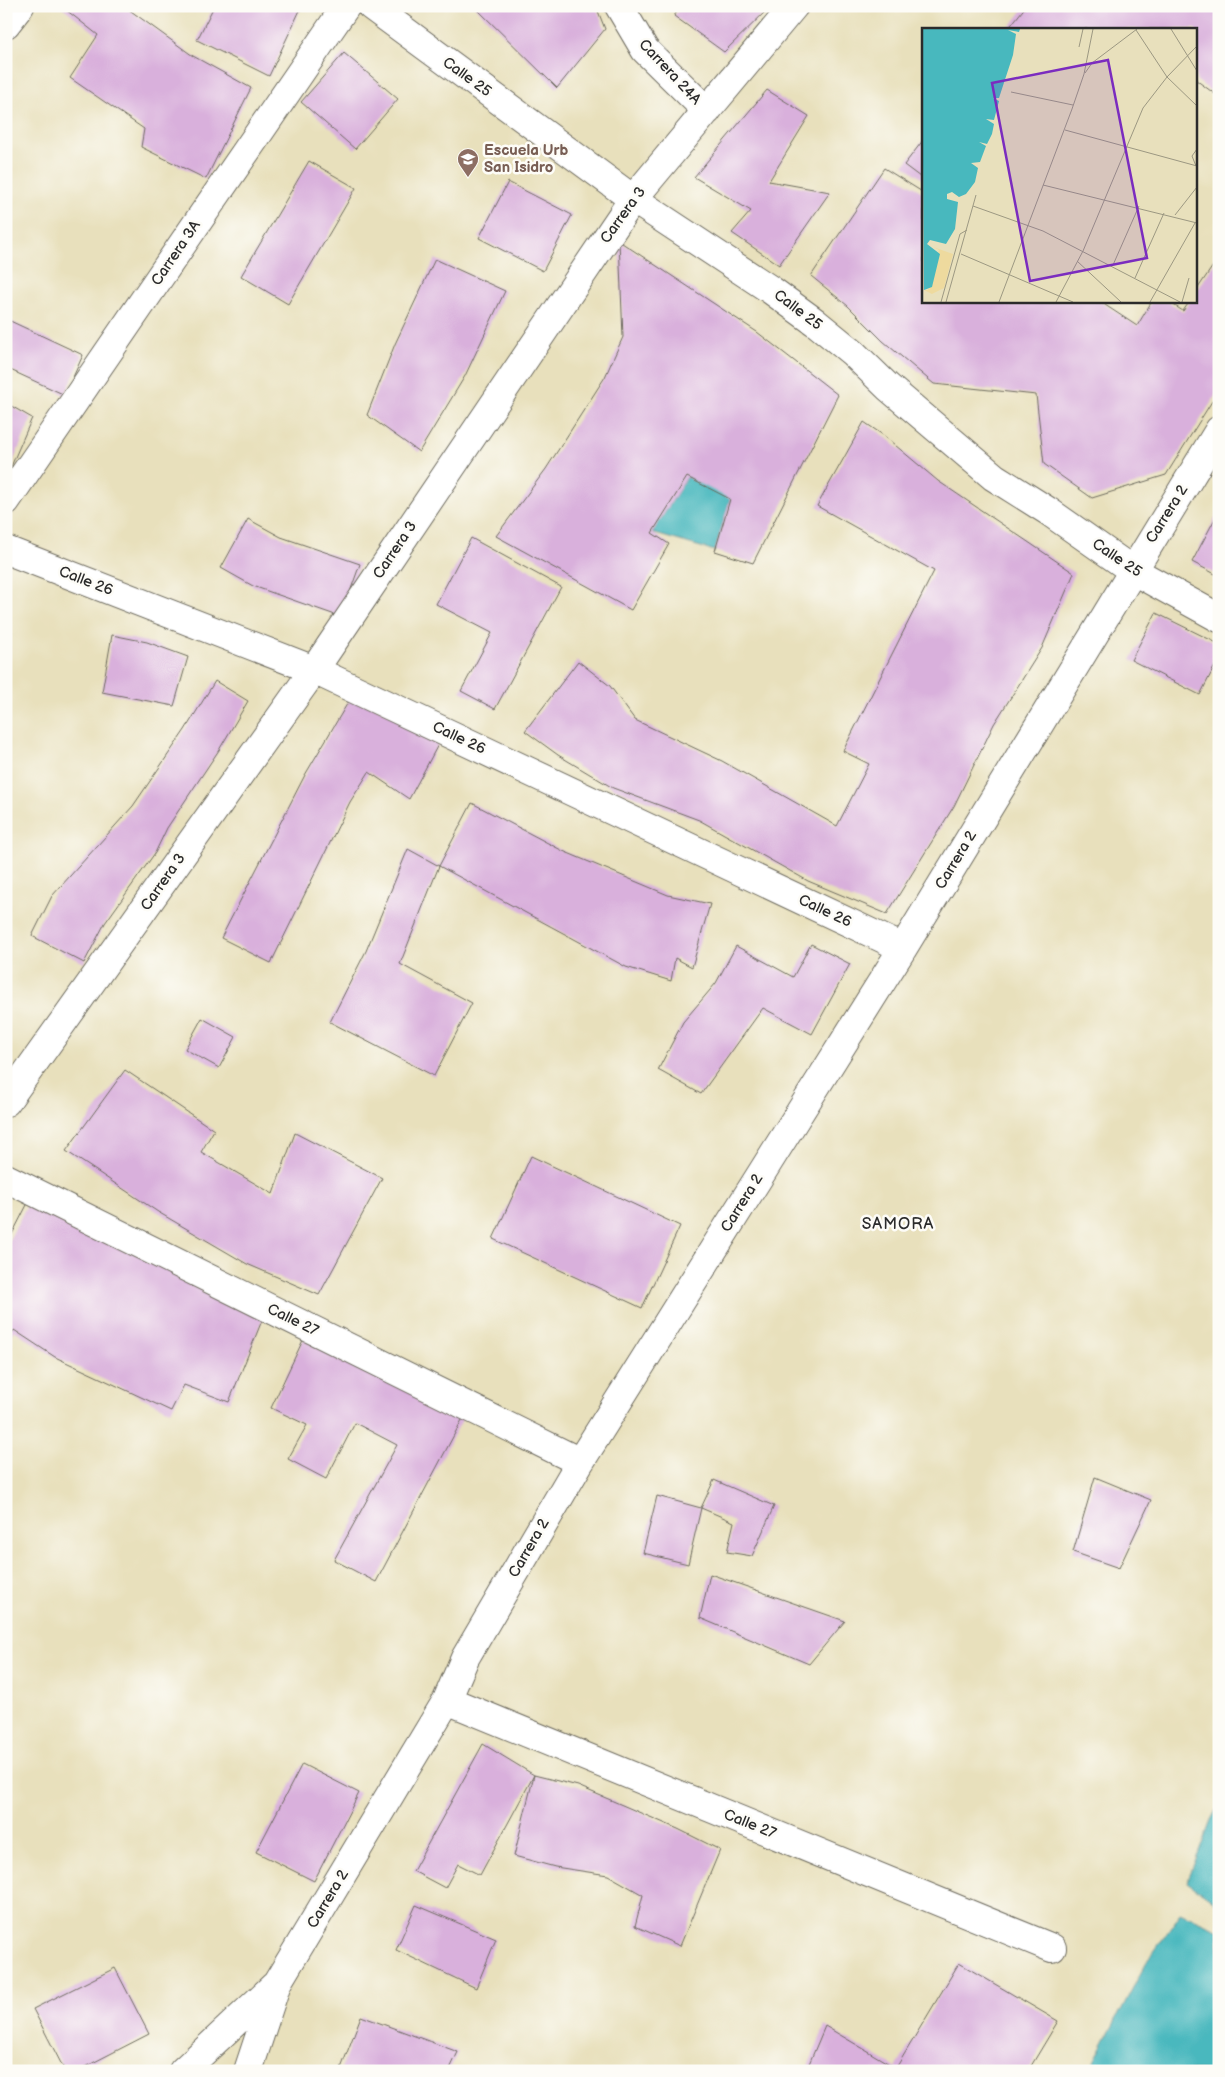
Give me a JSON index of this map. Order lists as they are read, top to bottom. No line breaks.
{"streets":{"street":["Carrera 24A","Calle 25","Carrera 3","Carrera 3A","Carrera 2","Calle 26","Calle 27"]},"crossings":[["Carrera 24A","Carrera 3"],["Calle 25","Carrera 3"],["Calle 25","Carrera 2"],["Carrera 3","Calle 26"],["Carrera 2","Calle 26"],["Carrera 2","Calle 27"]],"districts":["SAMORA"],"places":{"school or university":["Escuela Urb San Isidro"]}}
